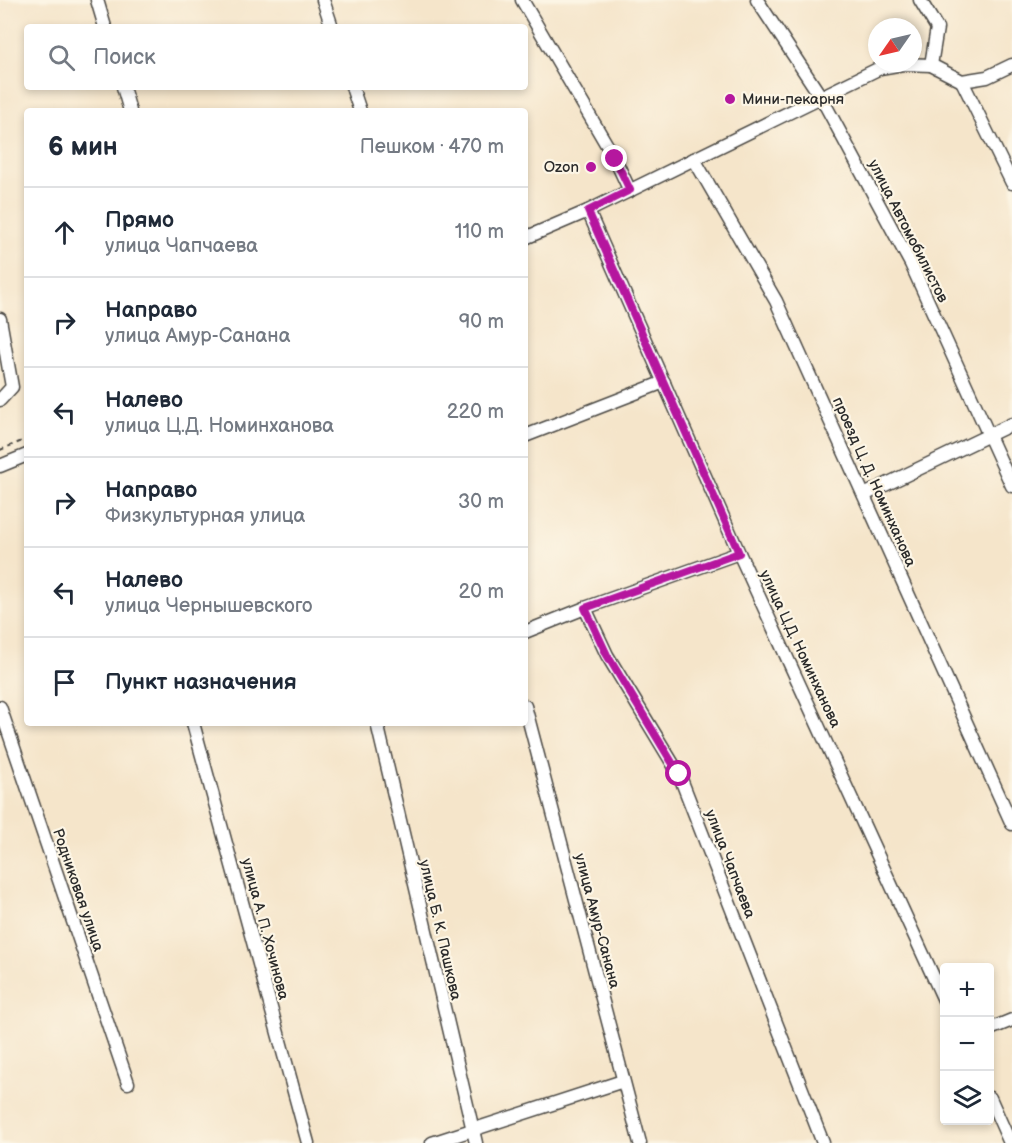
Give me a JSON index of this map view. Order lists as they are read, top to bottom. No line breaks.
{"streets":{"street":["улица Автомобилистов","проезд Ц. Д. Номинханова","улица Ц.Д. Номинханова","улица Чапчаева","Родниковая улица","улица Амур-Санана","улица А. П. Хочинова","улица Б. К. Пашкова"]},"places":["Мини-пекарня","Ozon"],"north":"bottom left","page":{"search":"Поиск","heading":["6 мин","Пешком · 470 m"],"list":[["Прямо","улица Чапчаева","110 m"],["Направо","улица Амур-Санана","90 m"],["Налево","улица Ц.Д. Номинханова","220 m"],["Направо","Физкультурная улица","30 m"],["Налево","улица Чернышевского","20 m"],"Пункт назначения"],"map_buttons":["+","−"]}}
